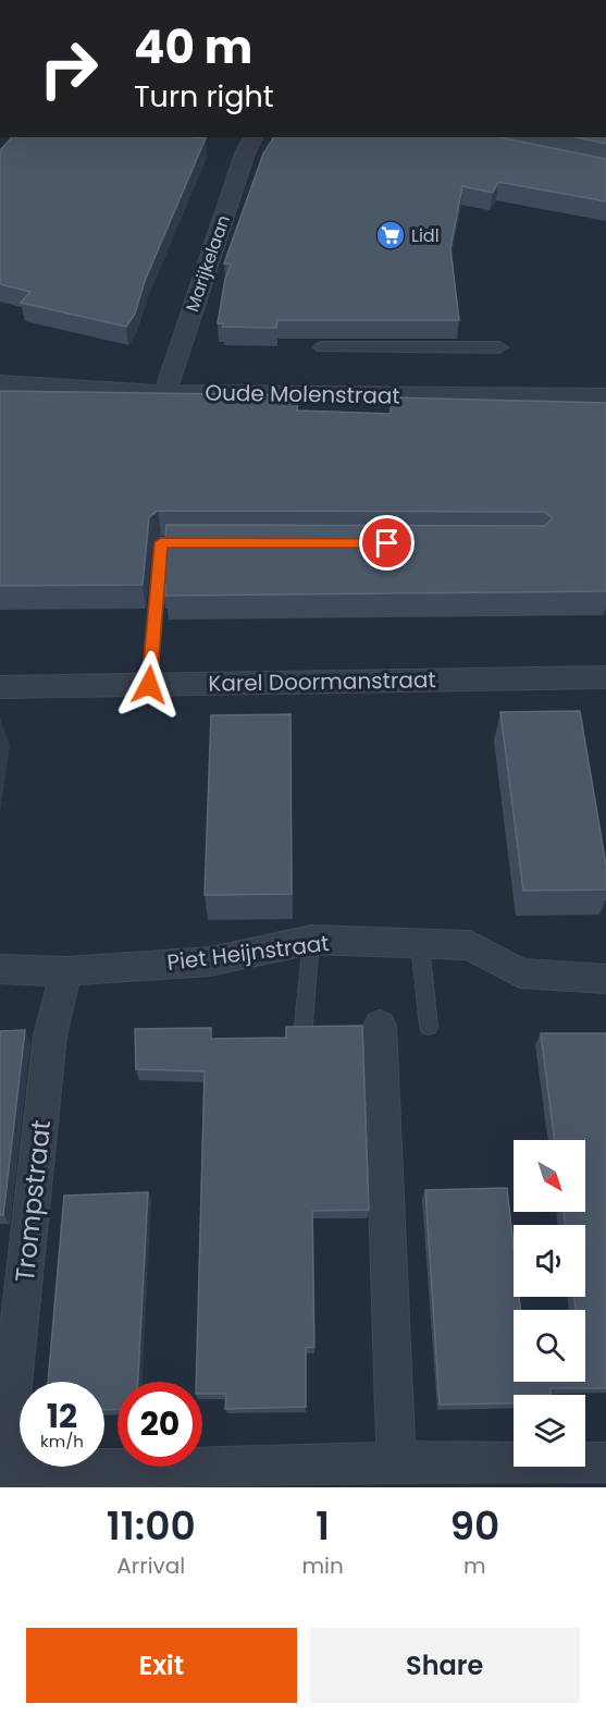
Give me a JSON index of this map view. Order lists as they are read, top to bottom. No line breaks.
{"streets":{"street":["Marijkelaan","Oude Molenstraat","Karel Doormanstraat","Piet Heijnstraat","Trompstraat"]},"crossings":[["Marijkelaan","Oude Molenstraat"],["Piet Heijnstraat","Trompstraat"]],"places":{"supermarket":["Lidl"]},"north":"bottom right","page":{"turn":["40 m","Turn right"],"speed":"12 km/h","limit":"20","eta":["11:00","Arrival","1","min","90","m"],"buttons":["Exit","Share"]}}
